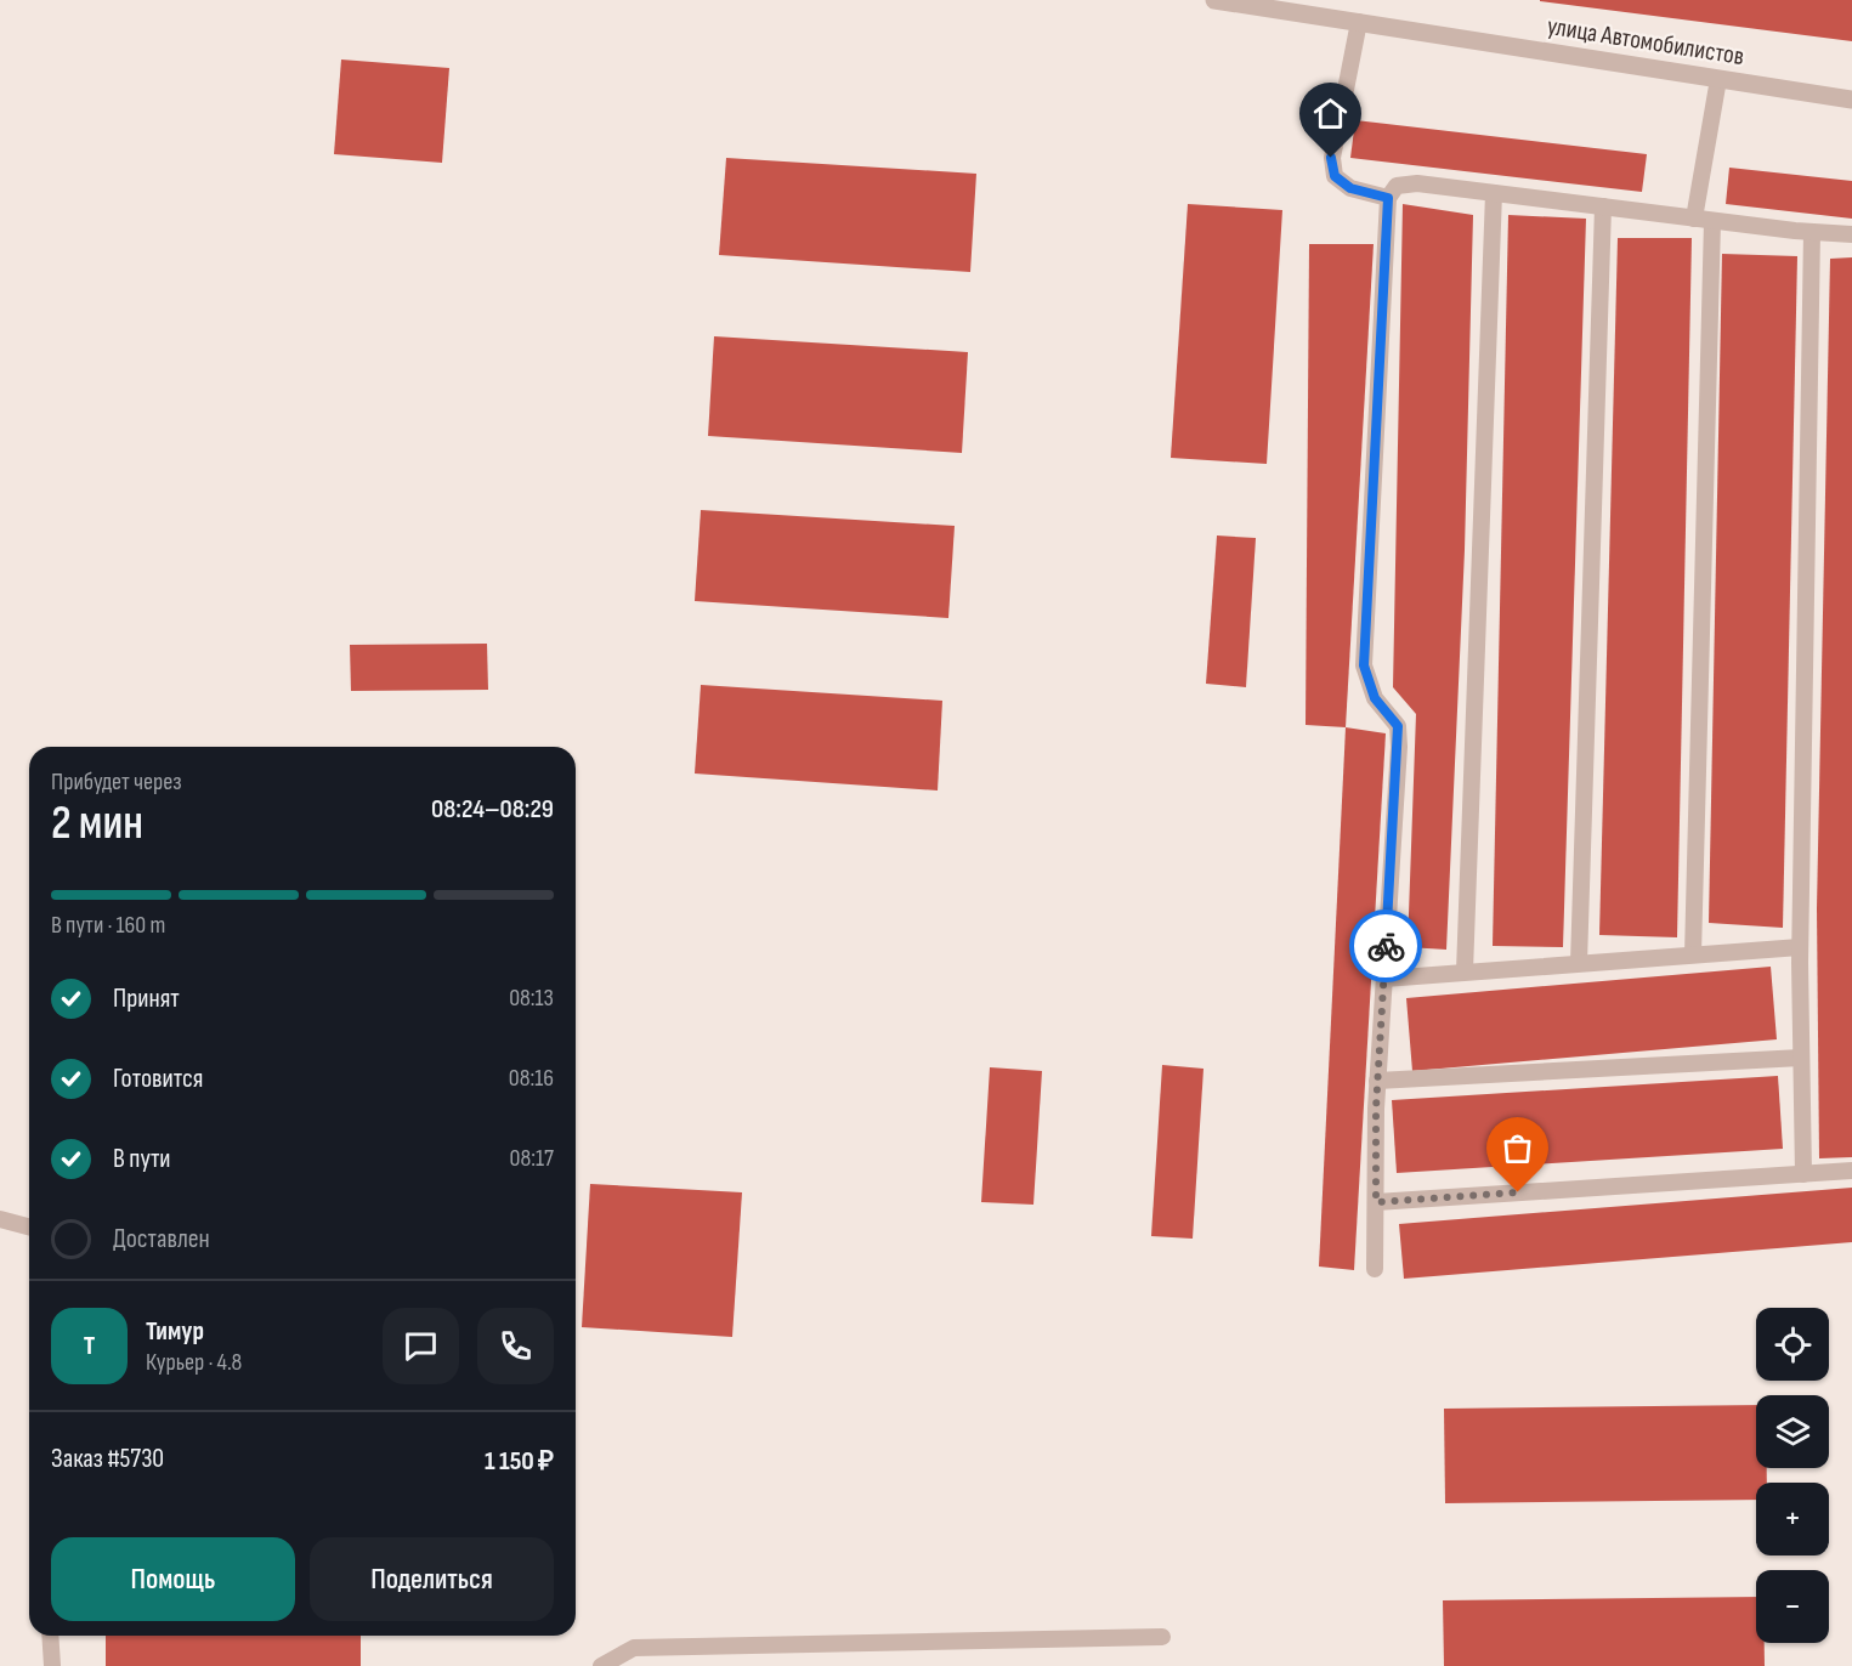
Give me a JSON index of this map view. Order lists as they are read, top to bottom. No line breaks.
{"streets":{"street":["улица Автомобилистов"]},"page":{"heading":["2 мин","Прибудет через","08:24–08:29"],"panel":["Тимур","Курьер · 4.8","Заказ #5730","1 150 ₽"],"bar":"В пути · 160 m","list":[["Принят","08:13"],["Готовится","08:16"],["В пути","08:17"],"Доставлен"],"map_buttons":["+","−"],"round":"Т","buttons":["Помощь","Поделиться"]}}
